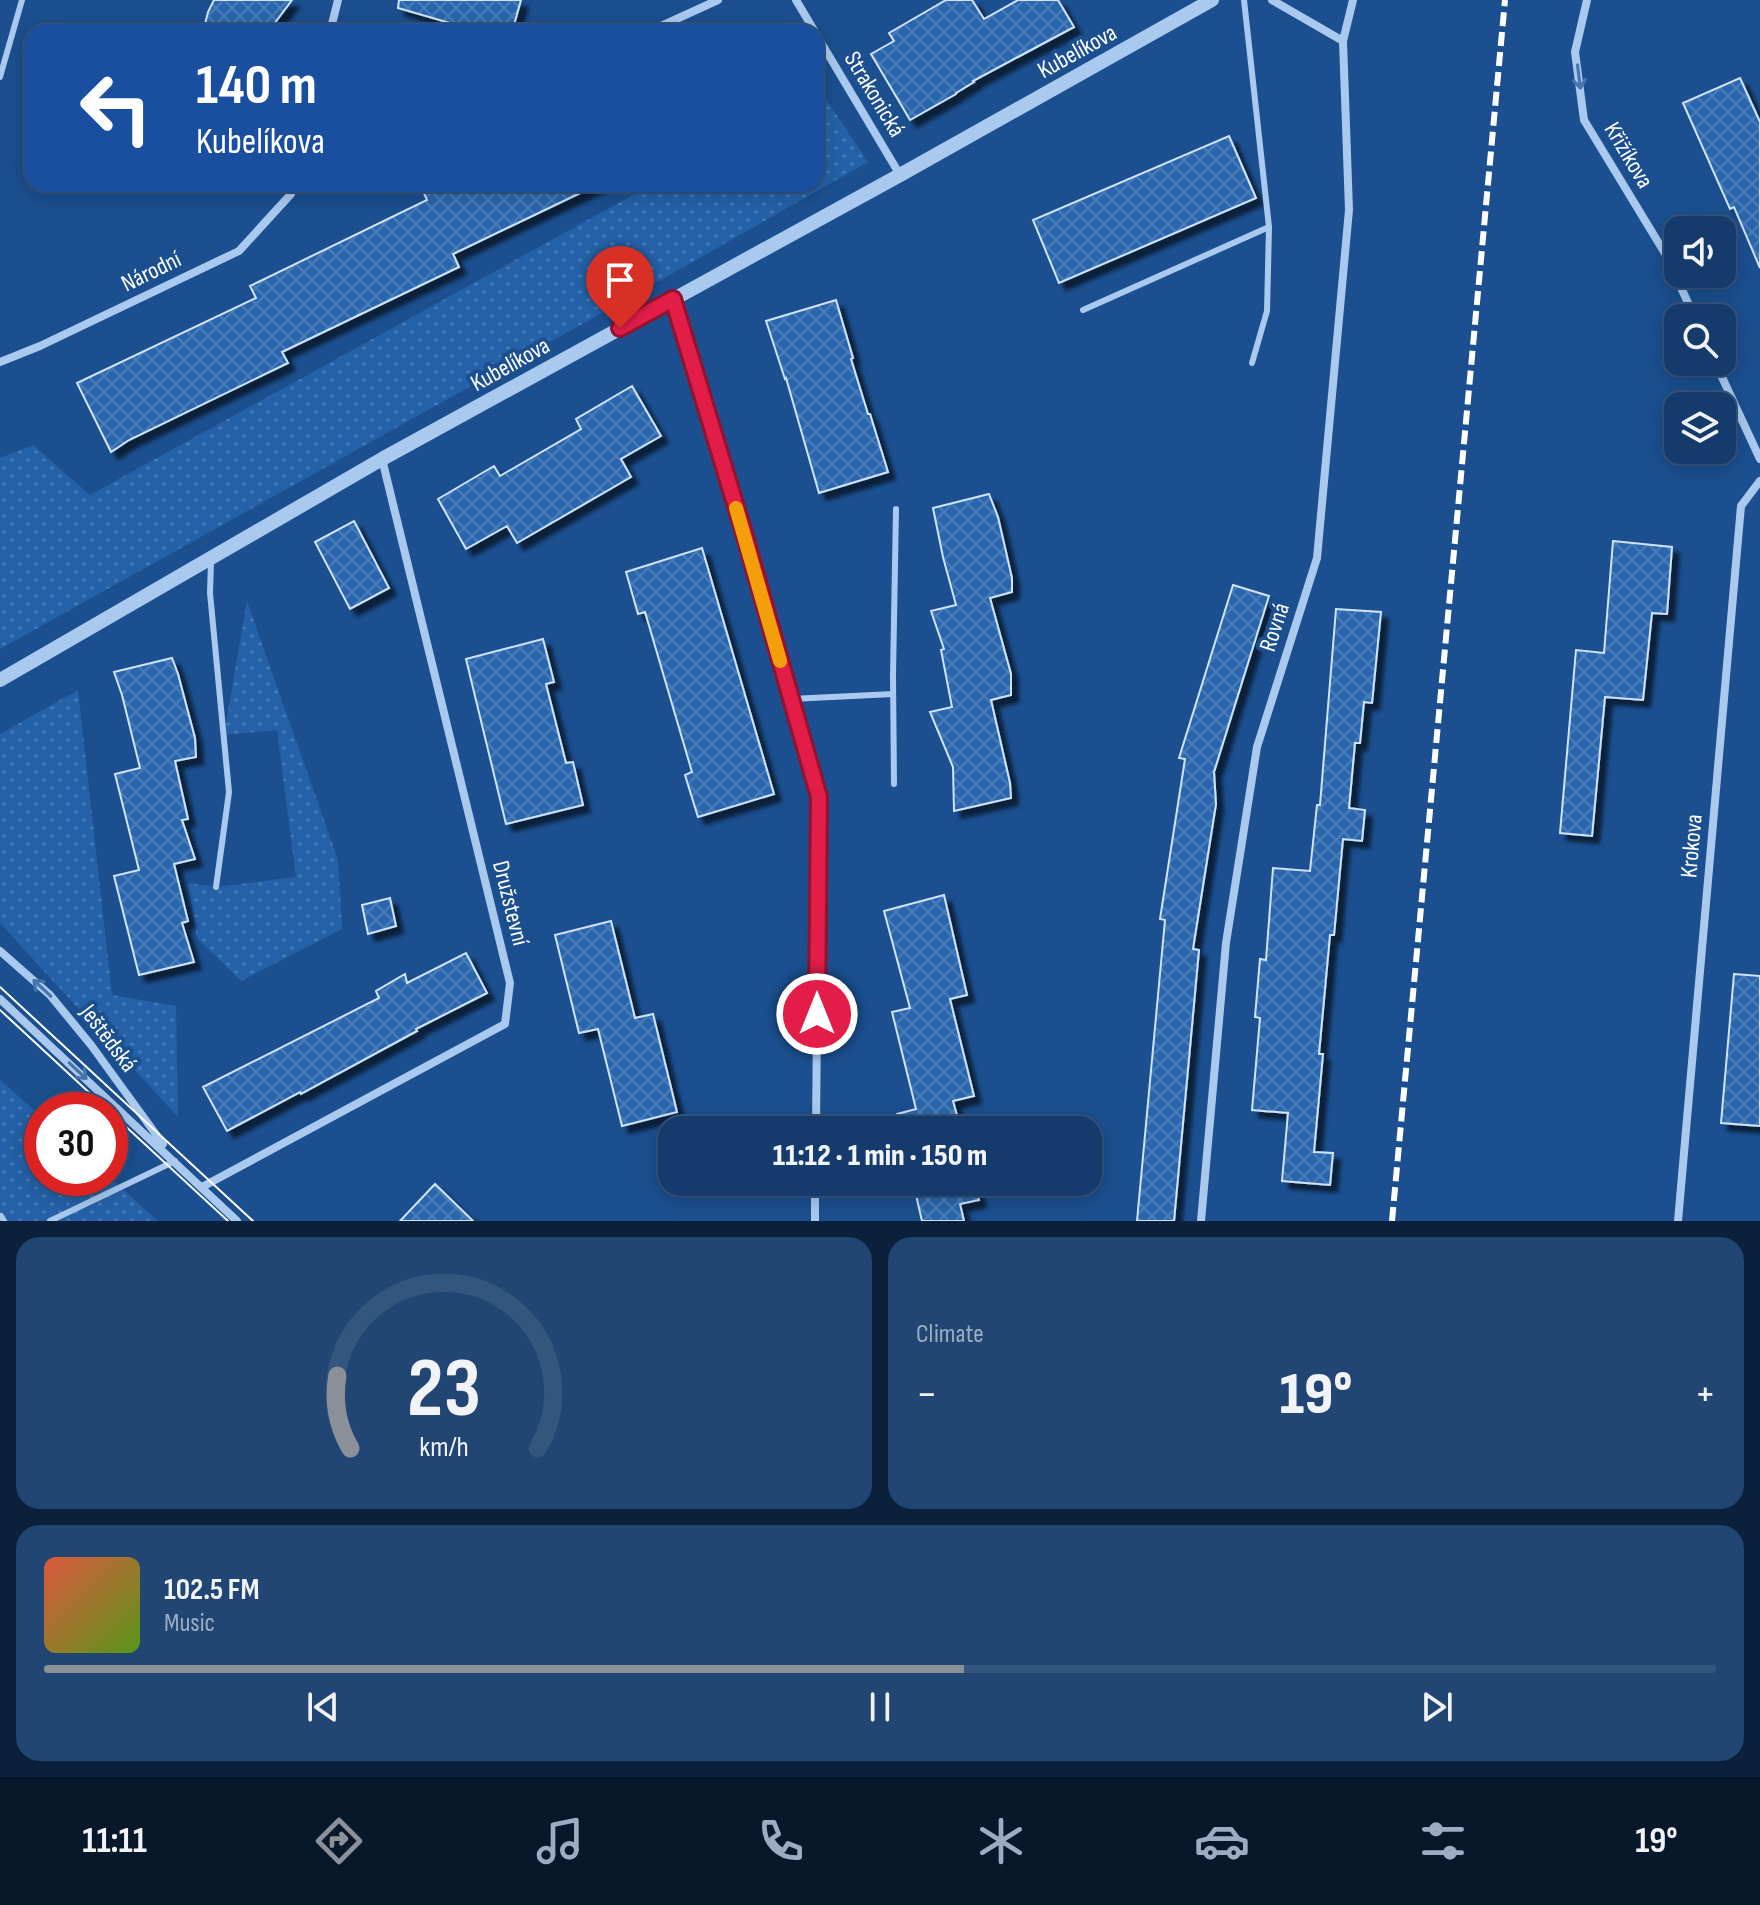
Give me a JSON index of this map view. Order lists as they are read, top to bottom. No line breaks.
{"streets":{"street":["Kubelíkova","Strakonická","Křižíkova","Národní","Rovná","Krokova","Družstevní","Ještědská"]},"crossings":[["Kubelíkova","Strakonická"],["Kubelíkova","Družstevní"],["Družstevní","Ještědská"]],"one_way":["Křižíkova"],"page":{"turn":["140 m","Kubelíkova"],"limit":"30","trip":"11:12 · 1 min · 150 m","tile":"Climate","heat":["−","19°","+"],"song":["102.5 FM","Music"],"tabs":["11:11","19°"],"gauge":["23","km/h"]}}
